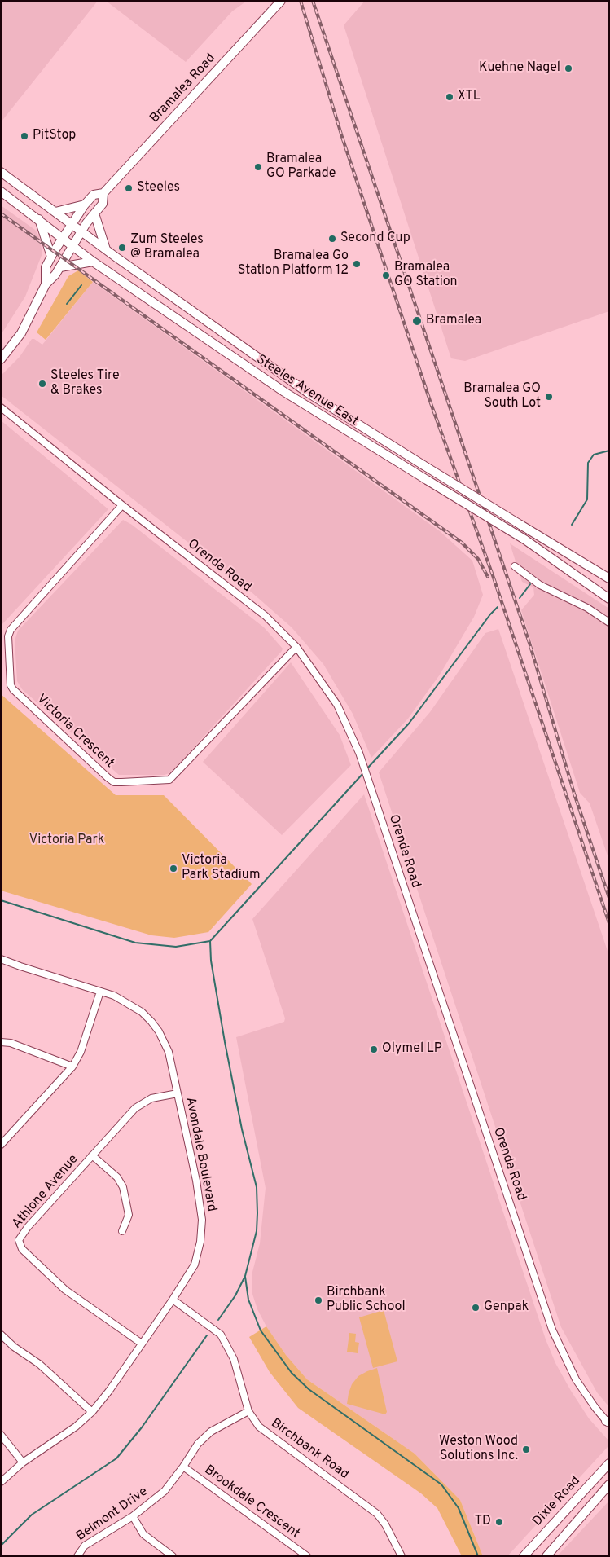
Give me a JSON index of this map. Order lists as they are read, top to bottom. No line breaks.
{"streets":{"main road":["Bramalea Road","Steeles Avenue East","Dixie Road"],"street":["Orenda Road","Victoria Crescent","Avondale Boulevard","Athlone Avenue","Birchbank Road","Brookdale Crescent","Belmont Drive"]},"crossings":[["Bramalea Road","Steeles Avenue East"],["Orenda Road","Victoria Crescent"],["Avondale Boulevard","Athlone Avenue"],["Avondale Boulevard","Birchbank Road"],["Birchbank Road","Belmont Drive"],["Brookdale Crescent","Belmont Drive"]],"parks":["Victoria Park"],"places":["Kuehne Nagel","XTL","PitStop","Bramalea GO Parkade","Steeles","Second Cup","Zum Steeles @ Bramalea","Bramalea Go Station Platform 12","Bramalea GO Station","Bramalea","Steeles Tire & Brakes","Bramalea GO South Lot","Victoria Park Stadium","Olymel LP","Birchbank Public School","Genpak","Weston Wood Solutions Inc.","TD"]}
